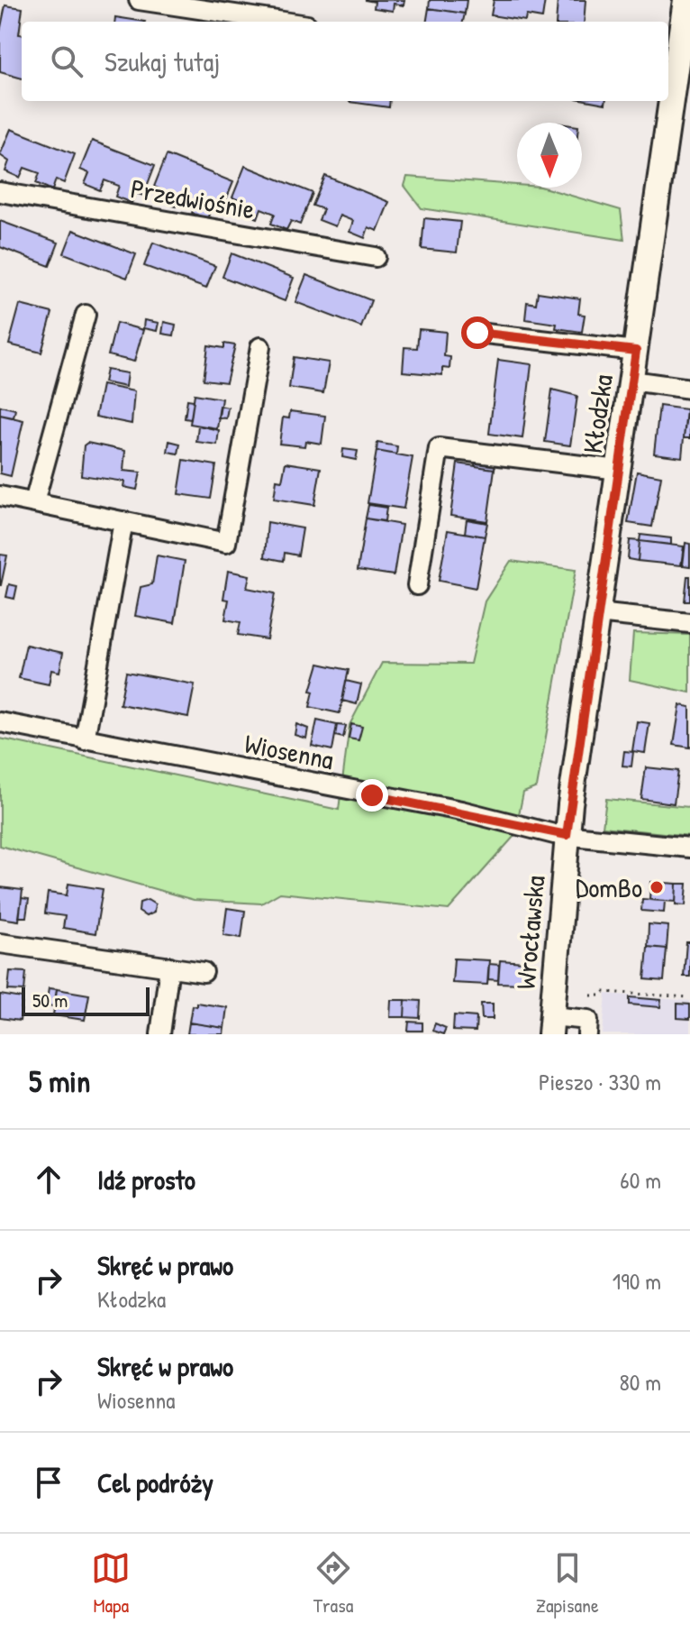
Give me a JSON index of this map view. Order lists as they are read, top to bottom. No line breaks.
{"streets":{"main road":["Kłodzka","Wrocławska"],"street":["Przedwiośnie","Wiosenna"]},"crossings":[["Kłodzka","Wiosenna"],["Kłodzka","Wrocławska"],["Wiosenna","Wrocławska"]],"places":["DomBo"],"scale_bar":"50 m","north":"bottom","page":{"search":"Szukaj tutaj","scale":"50 m","heading":["5 min","Pieszo · 330 m"],"list":[["Idź prosto","60 m"],["Skręć w prawo","Kłodzka","190 m"],["Skręć w prawo","Wiosenna","80 m"],"Cel podróży"],"nav":["Mapa","Trasa","Zapisane"]}}
